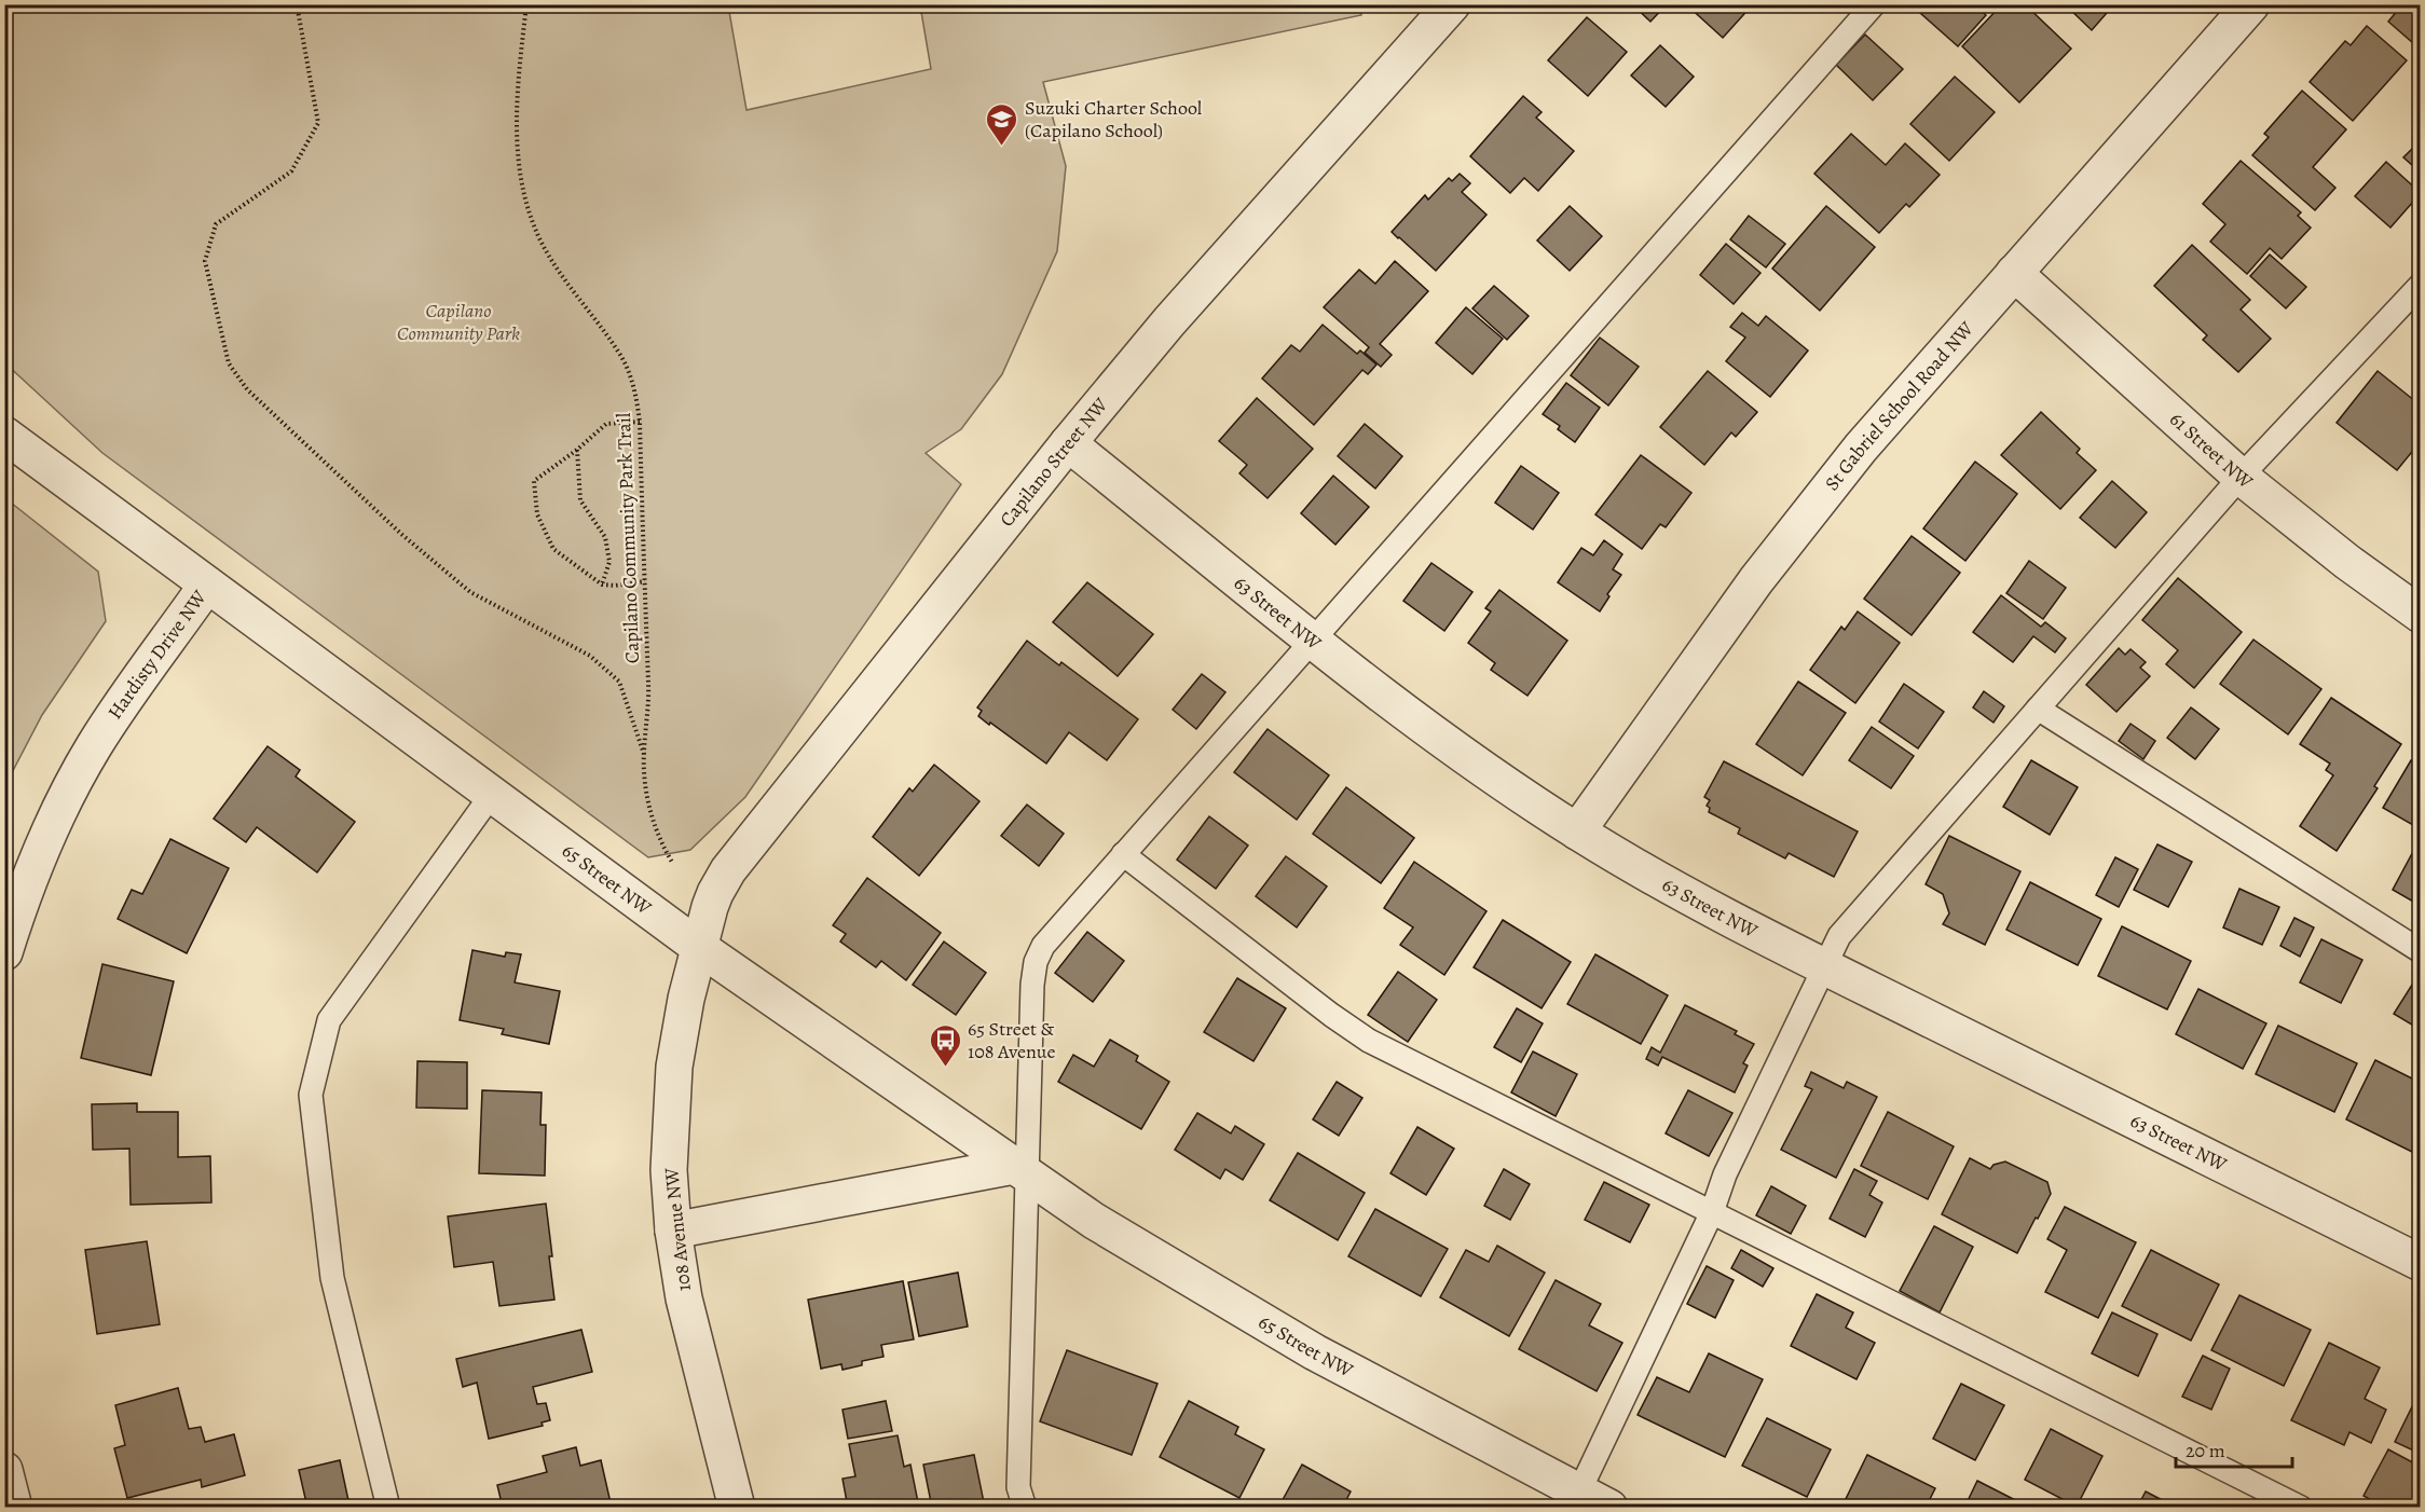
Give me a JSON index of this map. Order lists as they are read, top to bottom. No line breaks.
{"streets":{"street":["St Gabriel School Road NW","61 Street NW","Capilano Street NW","63 Street NW","Hardisty Drive NW","65 Street NW","108 Avenue NW"],"path":["Capilano Community Park Trail"]},"crossings":[["St Gabriel School Road NW","61 Street NW"],["St Gabriel School Road NW","63 Street NW"],["Capilano Street NW","63 Street NW"],["Capilano Street NW","65 Street NW"],["Capilano Street NW","108 Avenue NW"],["Hardisty Drive NW","65 Street NW"],["65 Street NW","108 Avenue NW"]],"parks":["Capilano Community Park"],"places":{"school or university":["Suzuki Charter School (Capilano School)"],"bus stop":["65 Street & 108 Avenue"]},"scale_bar":"20 m"}
